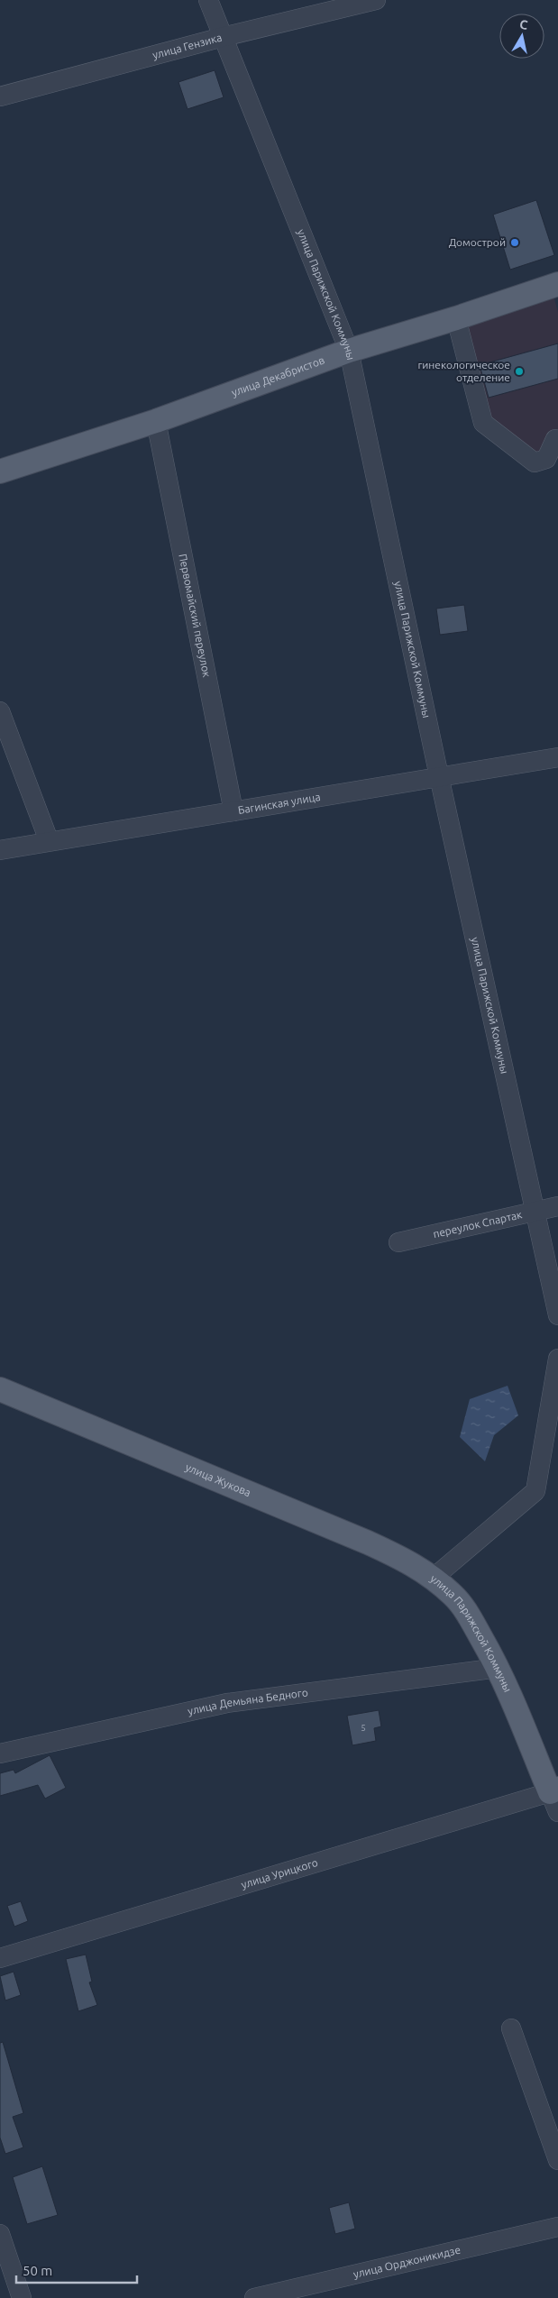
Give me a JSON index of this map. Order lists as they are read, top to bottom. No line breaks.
{"streets":{"main road":["улица Парижской Коммуны","улица Декабристов","улица Жукова"],"street":["улица Гензика","Первомайский переулок","Багинская улица","переулок Спартак","улица Демьяна Бедного","улица Урицкого","улица Орджоникидзе"]},"crossings":[["улица Гензика","улица Парижской Коммуны"],["улица Парижской Коммуны","улица Декабристов"],["улица Парижской Коммуны","Багинская улица"],["улица Парижской Коммуны","переулок Спартак"],["улица Парижской Коммуны","улица Жукова"],["улица Парижской Коммуны","улица Демьяна Бедного"],["улица Парижской Коммуны","улица Урицкого"],["улица Декабристов","Первомайский переулок"],["Первомайский переулок","Багинская улица"]],"places":["Домострой","гинекологическое отделение"],"house_numbers":["5"],"scale_bar":"50 m","north":"top"}
